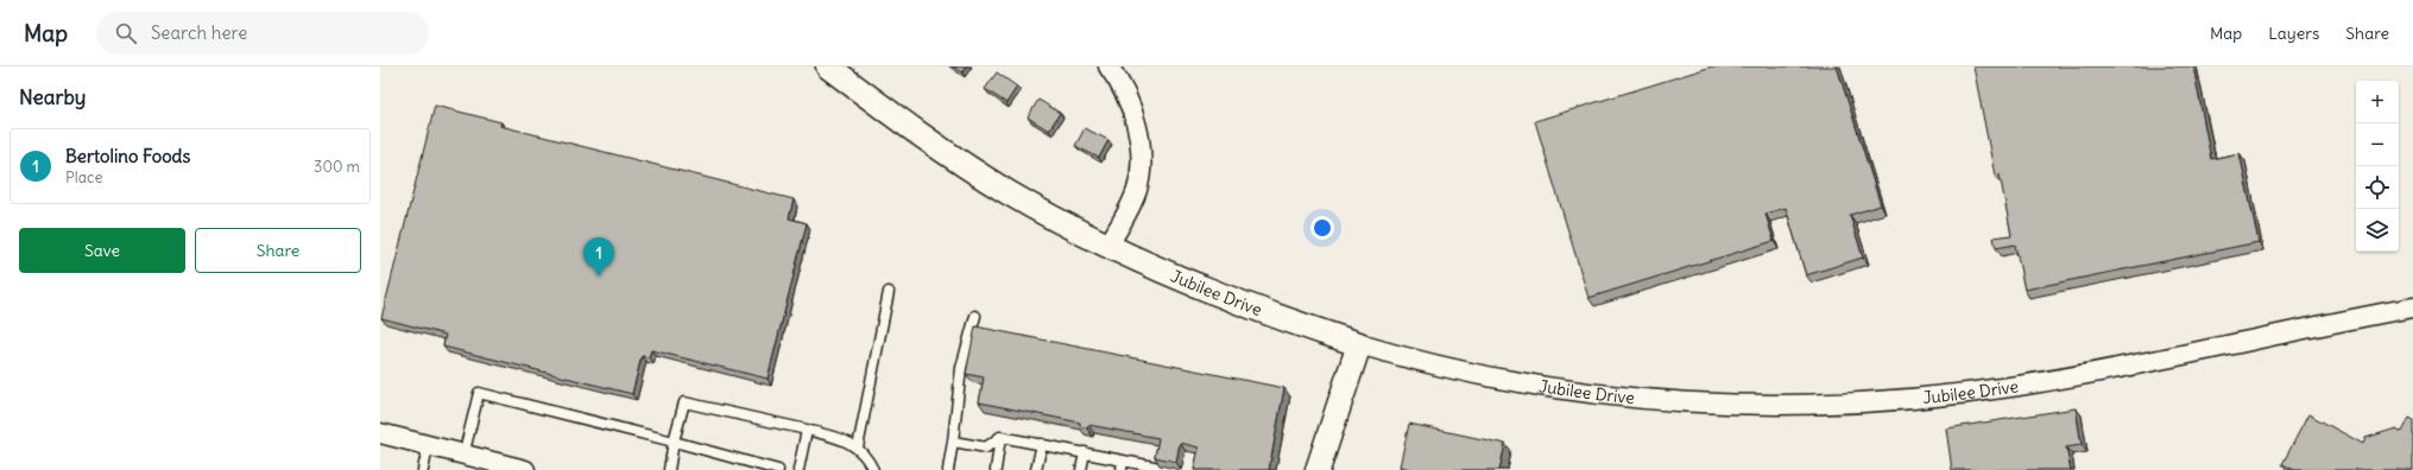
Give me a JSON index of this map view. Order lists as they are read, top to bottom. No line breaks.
{"streets":{"street":["Jubilee Drive"]},"page":{"header":"Map","search":"Search here","nav":["Map","Layers","Share"],"heading":"Nearby","map_buttons":["+","−"],"list":[{"mark":"1","name":"Bertolino Foods","note":"Place","value":"300 m"}],"buttons":["Save","Share"],"pins":"1"}}
